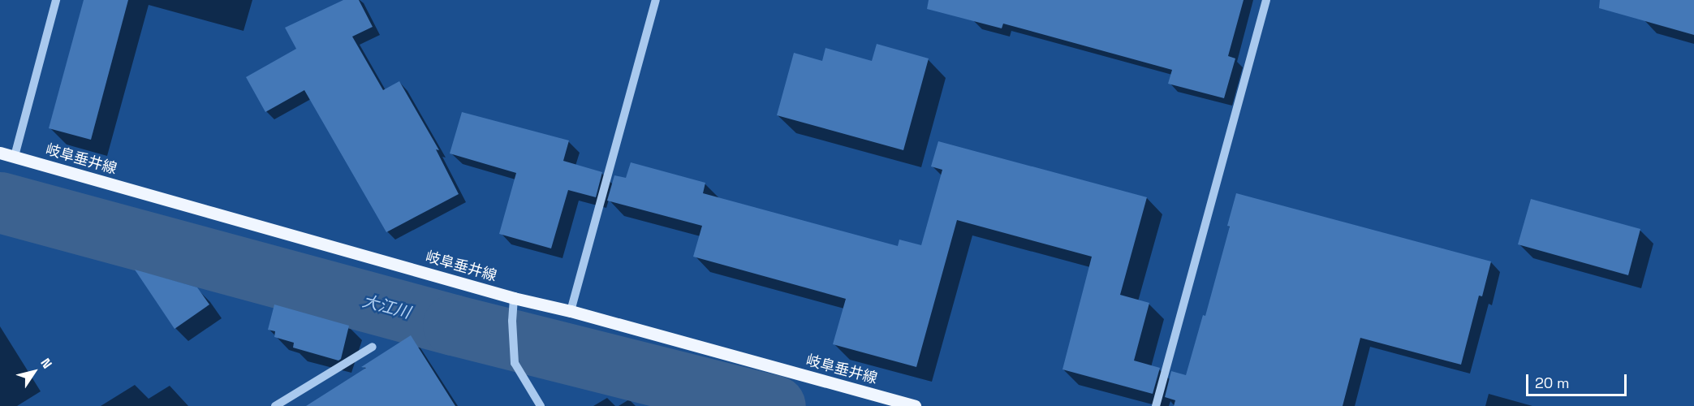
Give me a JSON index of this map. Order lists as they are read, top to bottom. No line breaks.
{"streets":{"main road":["岐阜垂井線"]},"water":["大江川"],"scale_bar":"20 m","north":"top right"}
